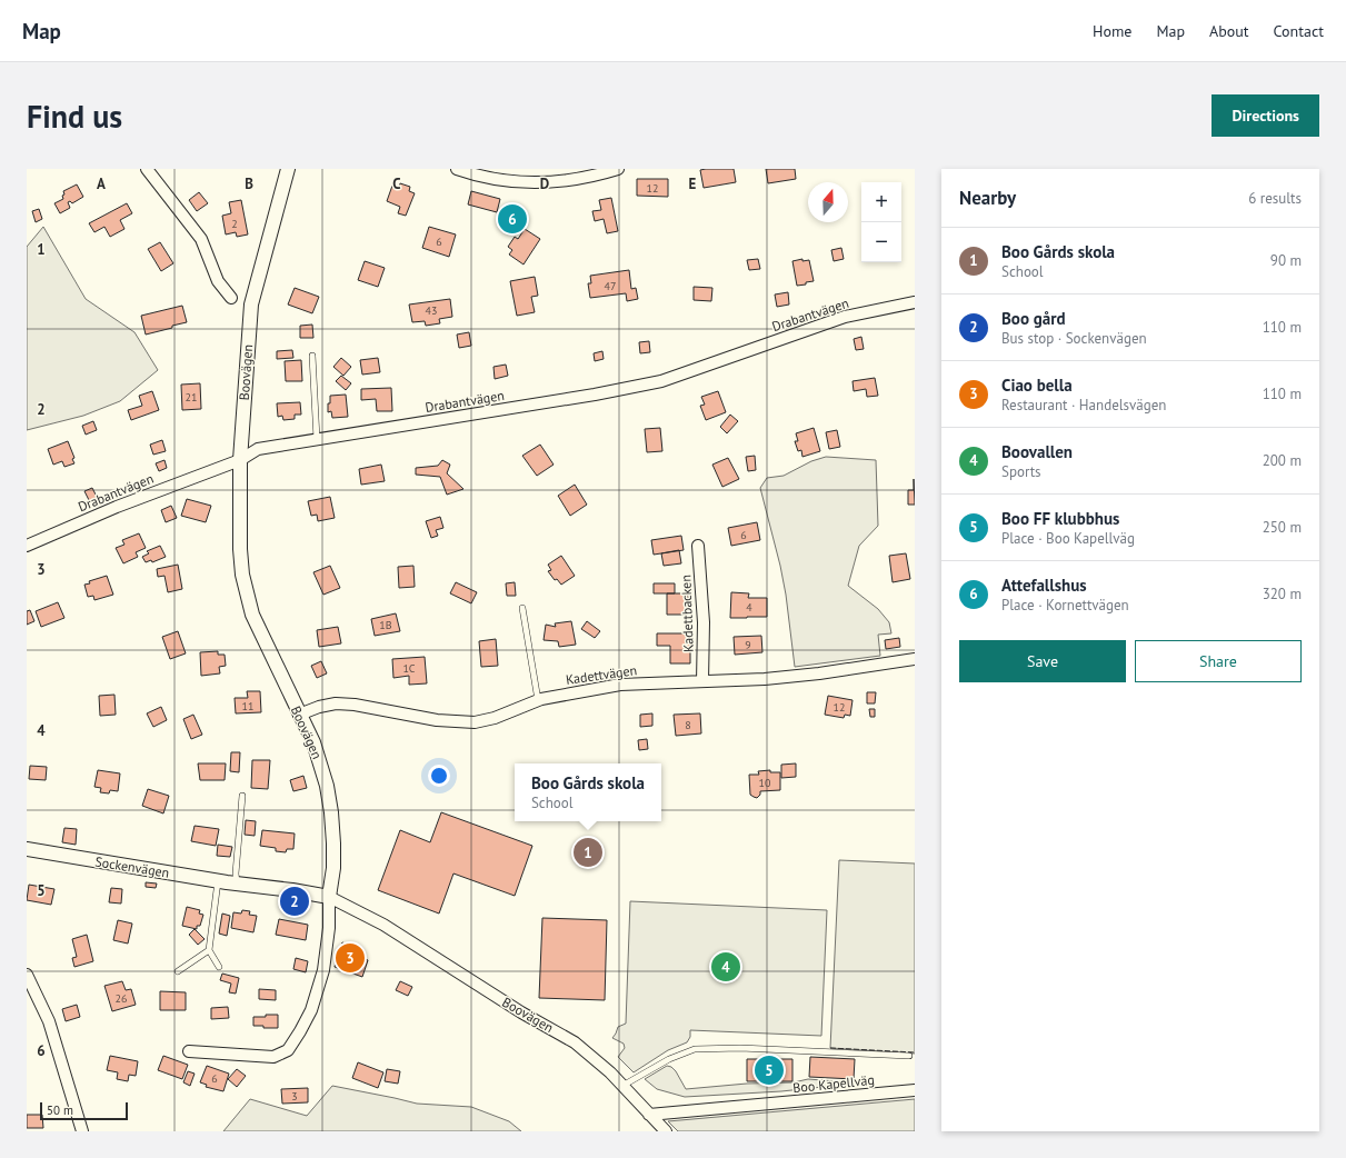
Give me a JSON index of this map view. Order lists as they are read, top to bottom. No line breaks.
{"streets":{"street":["Drabantvägen","Boovägen","Kadettbacken","Kadettvägen","Sockenvägen","Boo Kapellväg"]},"crossings":[["Drabantvägen","Boovägen"],["Boovägen","Kadettvägen"],["Boovägen","Sockenvägen"],["Boovägen","Boo Kapellväg"],["Kadettbacken","Kadettvägen"]],"house_numbers":["12","2","6","47","43","21","6","4","1B","9","1C","11","12","8","10","26","6","3"],"scale_bar":"50 m","north":"top","page":{"header":"Map","nav":["Home","Map","About","Contact"],"buttons":["Directions",["Save","Share"]],"title":"Find us","heading":["Nearby","6 results"],"map_buttons":["+","−"],"pins":["6","1","2","3","4","5"],"list":[{"mark":"1","name":"Boo Gårds skola","note":"School","value":"90 m"},{"mark":"2","name":"Boo gård","note":"Bus stop · Sockenvägen","value":"110 m"},{"mark":"3","name":"Ciao bella","note":"Restaurant · Handelsvägen","value":"110 m"},{"mark":"4","name":"Boovallen","note":"Sports","value":"200 m"},{"mark":"5","name":"Boo FF klubbhus","note":"Place · Boo Kapellväg","value":"250 m"},{"mark":"6","name":"Attefallshus","note":"Place · Kornettvägen","value":"320 m"}],"popup":["Boo Gårds skola","School"],"scale":"50 m"},"grid":{"columns":["A","B","C","D","E"],"rows":["1","2","3","4","5","6"]}}
